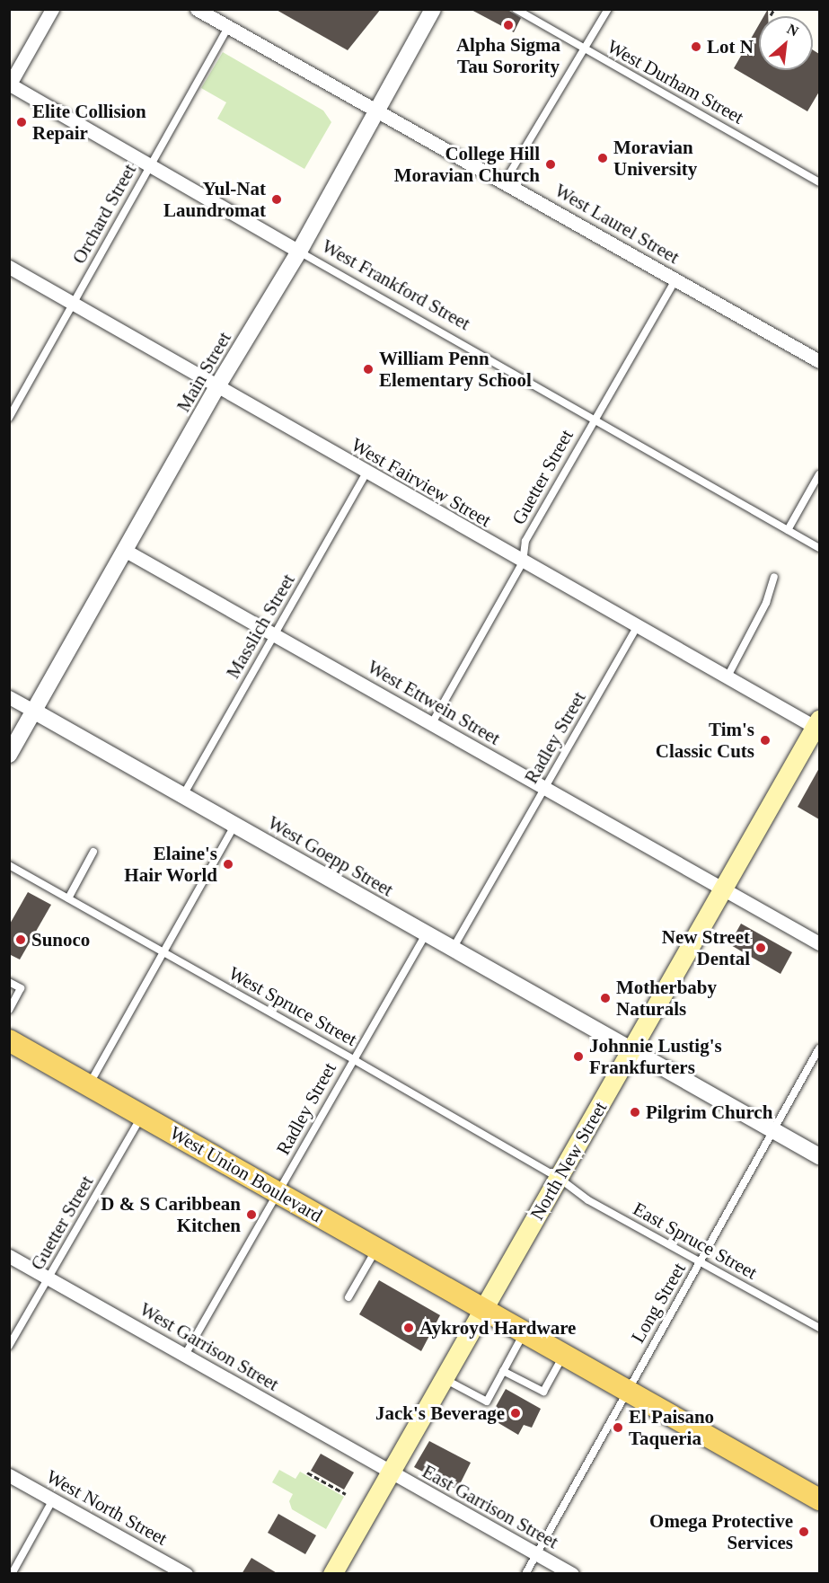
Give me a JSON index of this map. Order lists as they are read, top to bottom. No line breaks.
{"streets":{"main road":["North New Street","West Union Boulevard"],"street":["West Laurel Street","West Frankford Street","Main Street","West Fairview Street","West Ettwein Street","West Goepp Street","West Garrison Street","East Garrison Street","West North Street"],"lane":["West Durham Street","Orchard Street","Guetter Street","Masslich Street","Radley Street","West Spruce Street","East Spruce Street","Long Street"]},"crossings":[["Orchard Street","West Laurel Street"],["Orchard Street","West Frankford Street"],["Orchard Street","West Fairview Street"],["West Laurel Street","Main Street"],["West Laurel Street","Guetter Street"],["West Frankford Street","Main Street"],["West Frankford Street","Guetter Street"],["Main Street","West Fairview Street"],["Main Street","West Ettwein Street"],["Main Street","West Goepp Street"],["Guetter Street","West Fairview Street"],["Guetter Street","West Ettwein Street"],["Guetter Street","West Union Boulevard"],["Guetter Street","West Garrison Street"],["West Fairview Street","Masslich Street"],["West Fairview Street","Radley Street"],["West Fairview Street","North New Street"],["Masslich Street","West Ettwein Street"],["Masslich Street","West Goepp Street"],["West Ettwein Street","Radley Street"],["West Ettwein Street","North New Street"],["Radley Street","West Goepp Street"],["Radley Street","West Spruce Street"],["Radley Street","West Union Boulevard"],["Radley Street","West Garrison Street"],["West Goepp Street","North New Street"],["West Goepp Street","Long Street"],["West Spruce Street","North New Street"],["West Spruce Street","East Spruce Street"],["North New Street","West Union Boulevard"],["North New Street","East Spruce Street"],["North New Street","West Garrison Street"],["North New Street","East Garrison Street"],["West Union Boulevard","Long Street"],["East Spruce Street","Long Street"],["Long Street","East Garrison Street"],["West Garrison Street","East Garrison Street"]],"places":["Alpha Sigma Tau Sorority","Lot N","Elite Collision Repair","Moravian University","College Hill Moravian Church","Yul-Nat Laundromat","William Penn Elementary School","Tim's Classic Cuts","Elaine's Hair World","Sunoco","New Street Dental","Motherbaby Naturals","Johnnie Lustig's Frankfurters","Pilgrim Church","D & S Caribbean Kitchen","Aykroyd Hardware","Jack's Beverage","El Paisano Taqueria","Omega Protective Services"],"north":"top right"}
